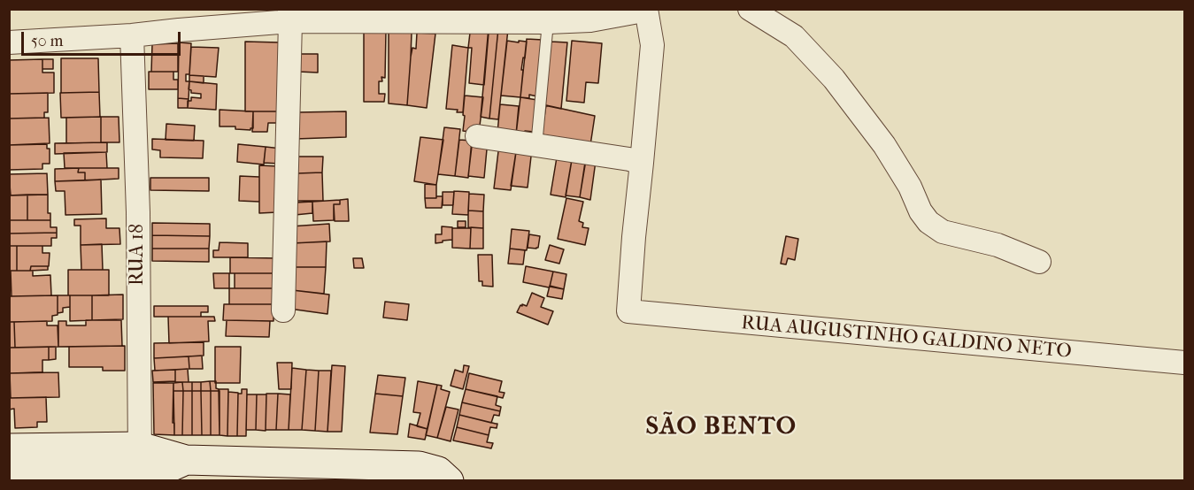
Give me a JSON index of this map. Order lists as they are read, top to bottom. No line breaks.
{"streets":{"street":["RUA 18","RUA AUGUSTINHO GALDINO NETO"]},"districts":["SÃO BENTO"],"scale_bar":"50 m"}
